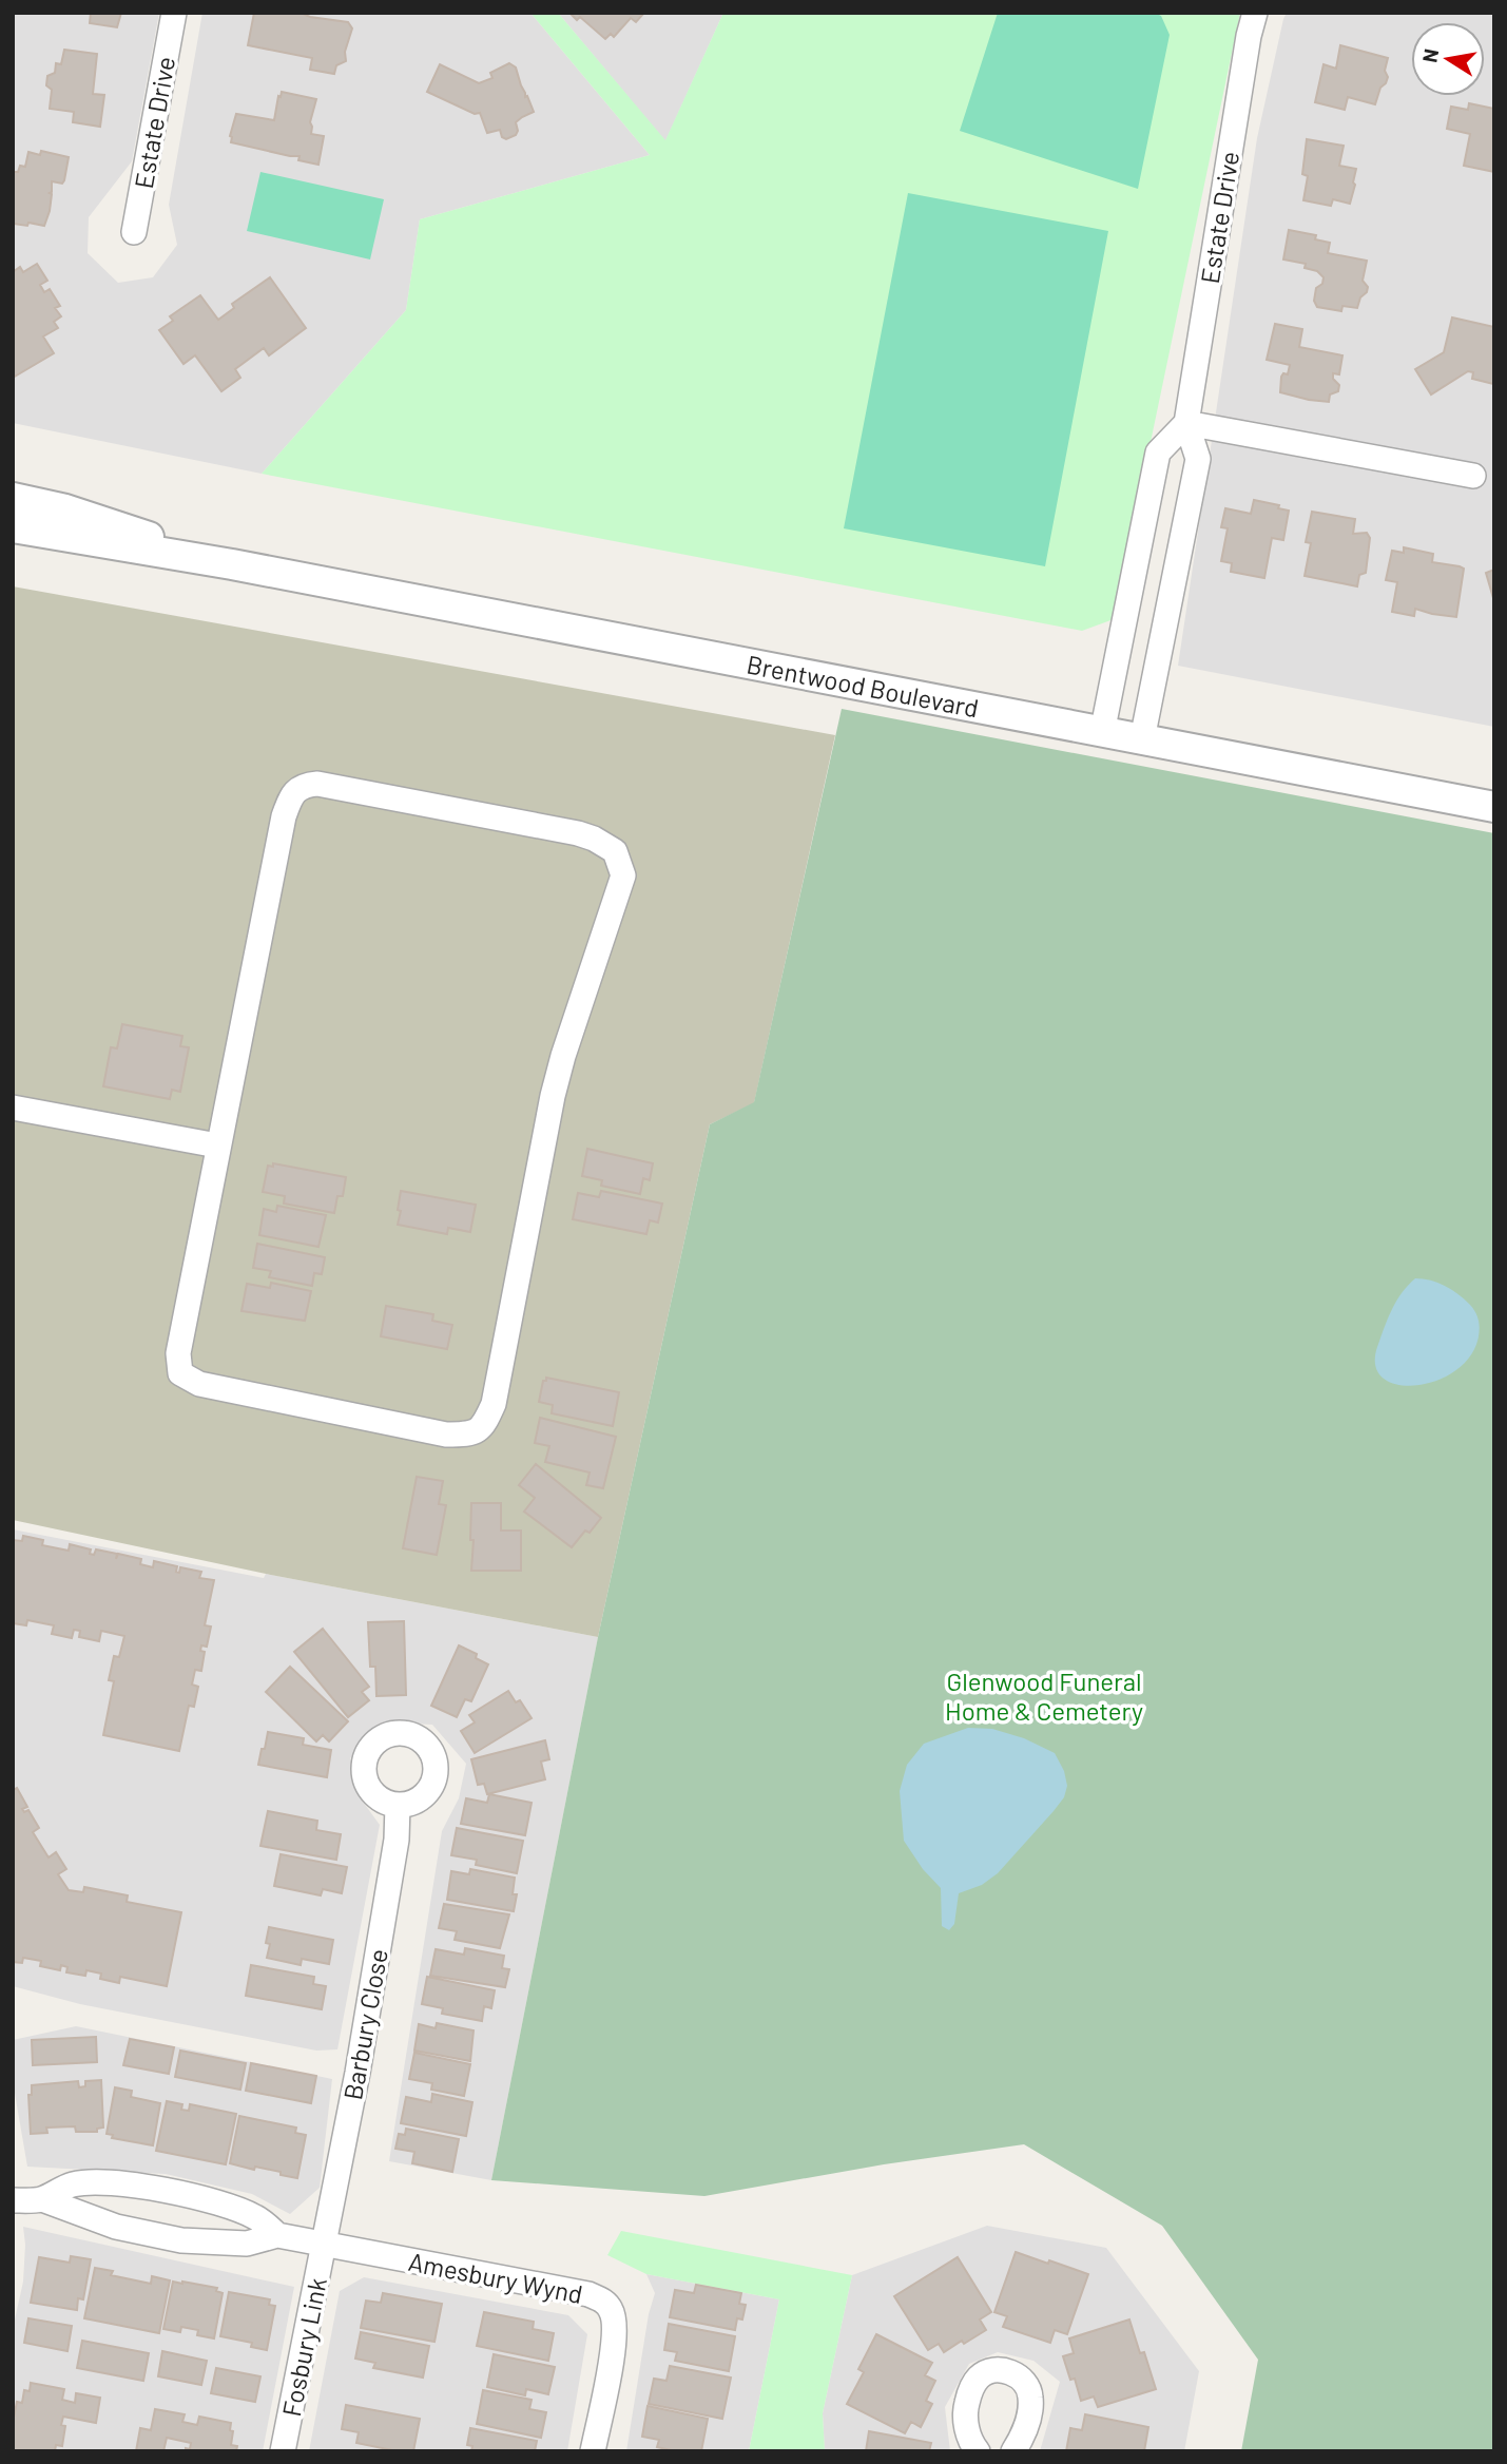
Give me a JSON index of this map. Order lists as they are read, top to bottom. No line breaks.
{"streets":{"street":["Estate Drive","Brentwood Boulevard","Barbury Close","Amesbury Wynd","Fosbury Link"]},"crossings":[["Estate Drive","Brentwood Boulevard"],["Barbury Close","Amesbury Wynd"],["Barbury Close","Fosbury Link"],["Amesbury Wynd","Fosbury Link"]],"parks":["Glenwood Funeral Home & Cemetery"],"north":"left"}
